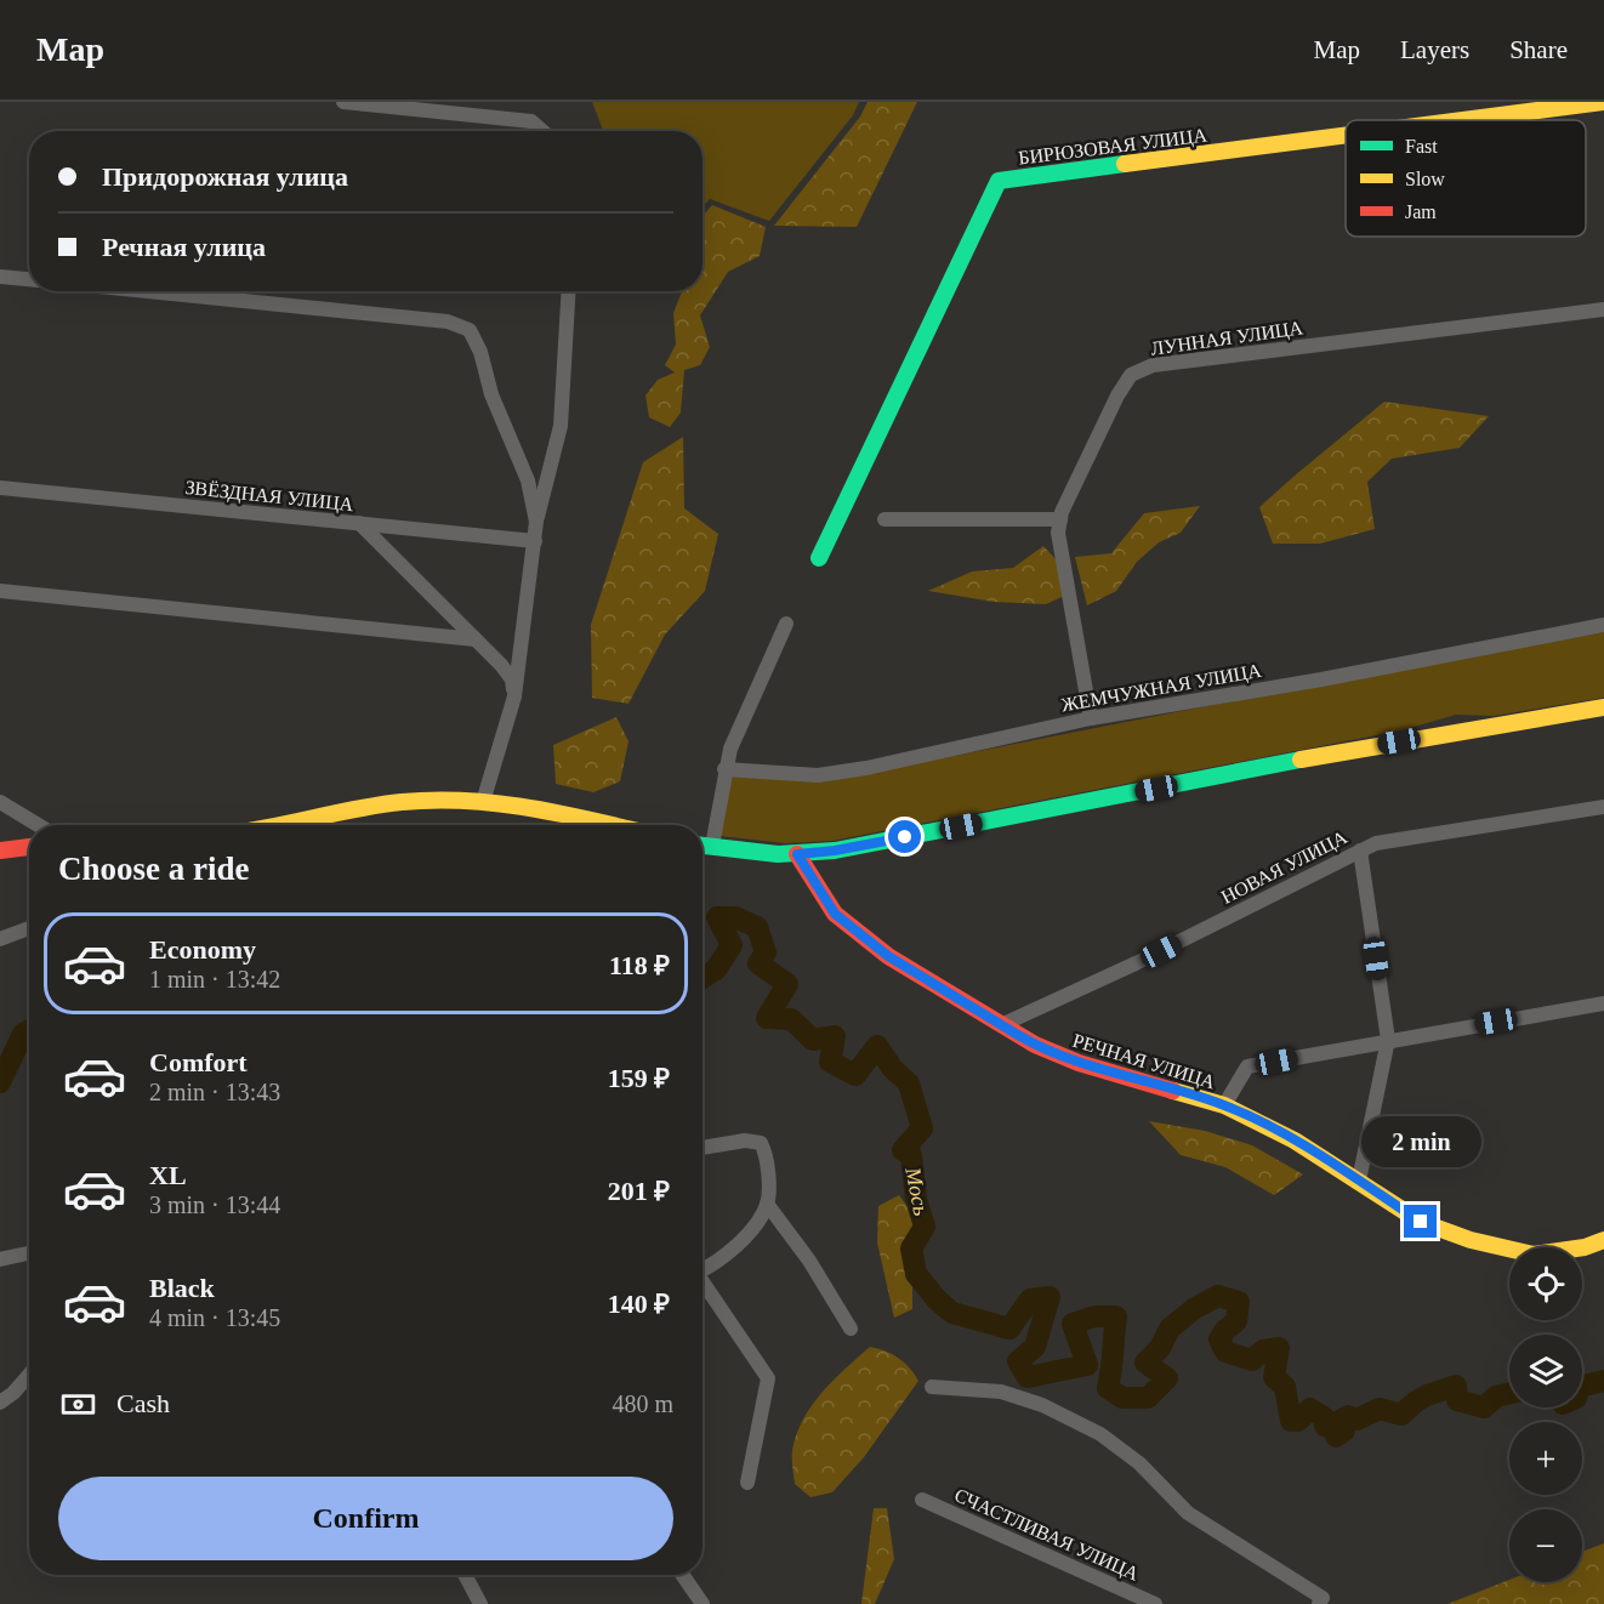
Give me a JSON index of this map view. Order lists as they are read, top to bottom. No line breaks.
{"streets":{"street":["БИРЮЗОВАЯ УЛИЦА","ЛУННАЯ УЛИЦА","ЗВЁЗДНАЯ УЛИЦА","ЖЕМЧУЖНАЯ УЛИЦА","НОВАЯ УЛИЦА","РЕЧНАЯ УЛИЦА","СЧАСТЛИВАЯ УЛИЦА"]},"crossings":[["ЛУННАЯ УЛИЦА","ЖЕМЧУЖНАЯ УЛИЦА"],["НОВАЯ УЛИЦА","РЕЧНАЯ УЛИЦА"]],"water":["Мось"],"legend":["Fast","Slow","Jam"],"page":{"header":"Map","nav":["Map","Layers","Share"],"banner":["Придорожная улица","Речная улица"],"heading":"Choose a ride","list":[{"name":"Economy","note":"1 min · 13:42","value":"118 ₽"},{"name":"Comfort","note":"2 min · 13:43","value":"159 ₽"},{"name":"XL","note":"3 min · 13:44","value":"201 ₽"},{"name":"Black","note":"4 min · 13:45","value":"140 ₽"}],"bubble":"2 min","map_buttons":["+","−"],"pay":["Cash","480 m"],"buttons":"Confirm"}}
